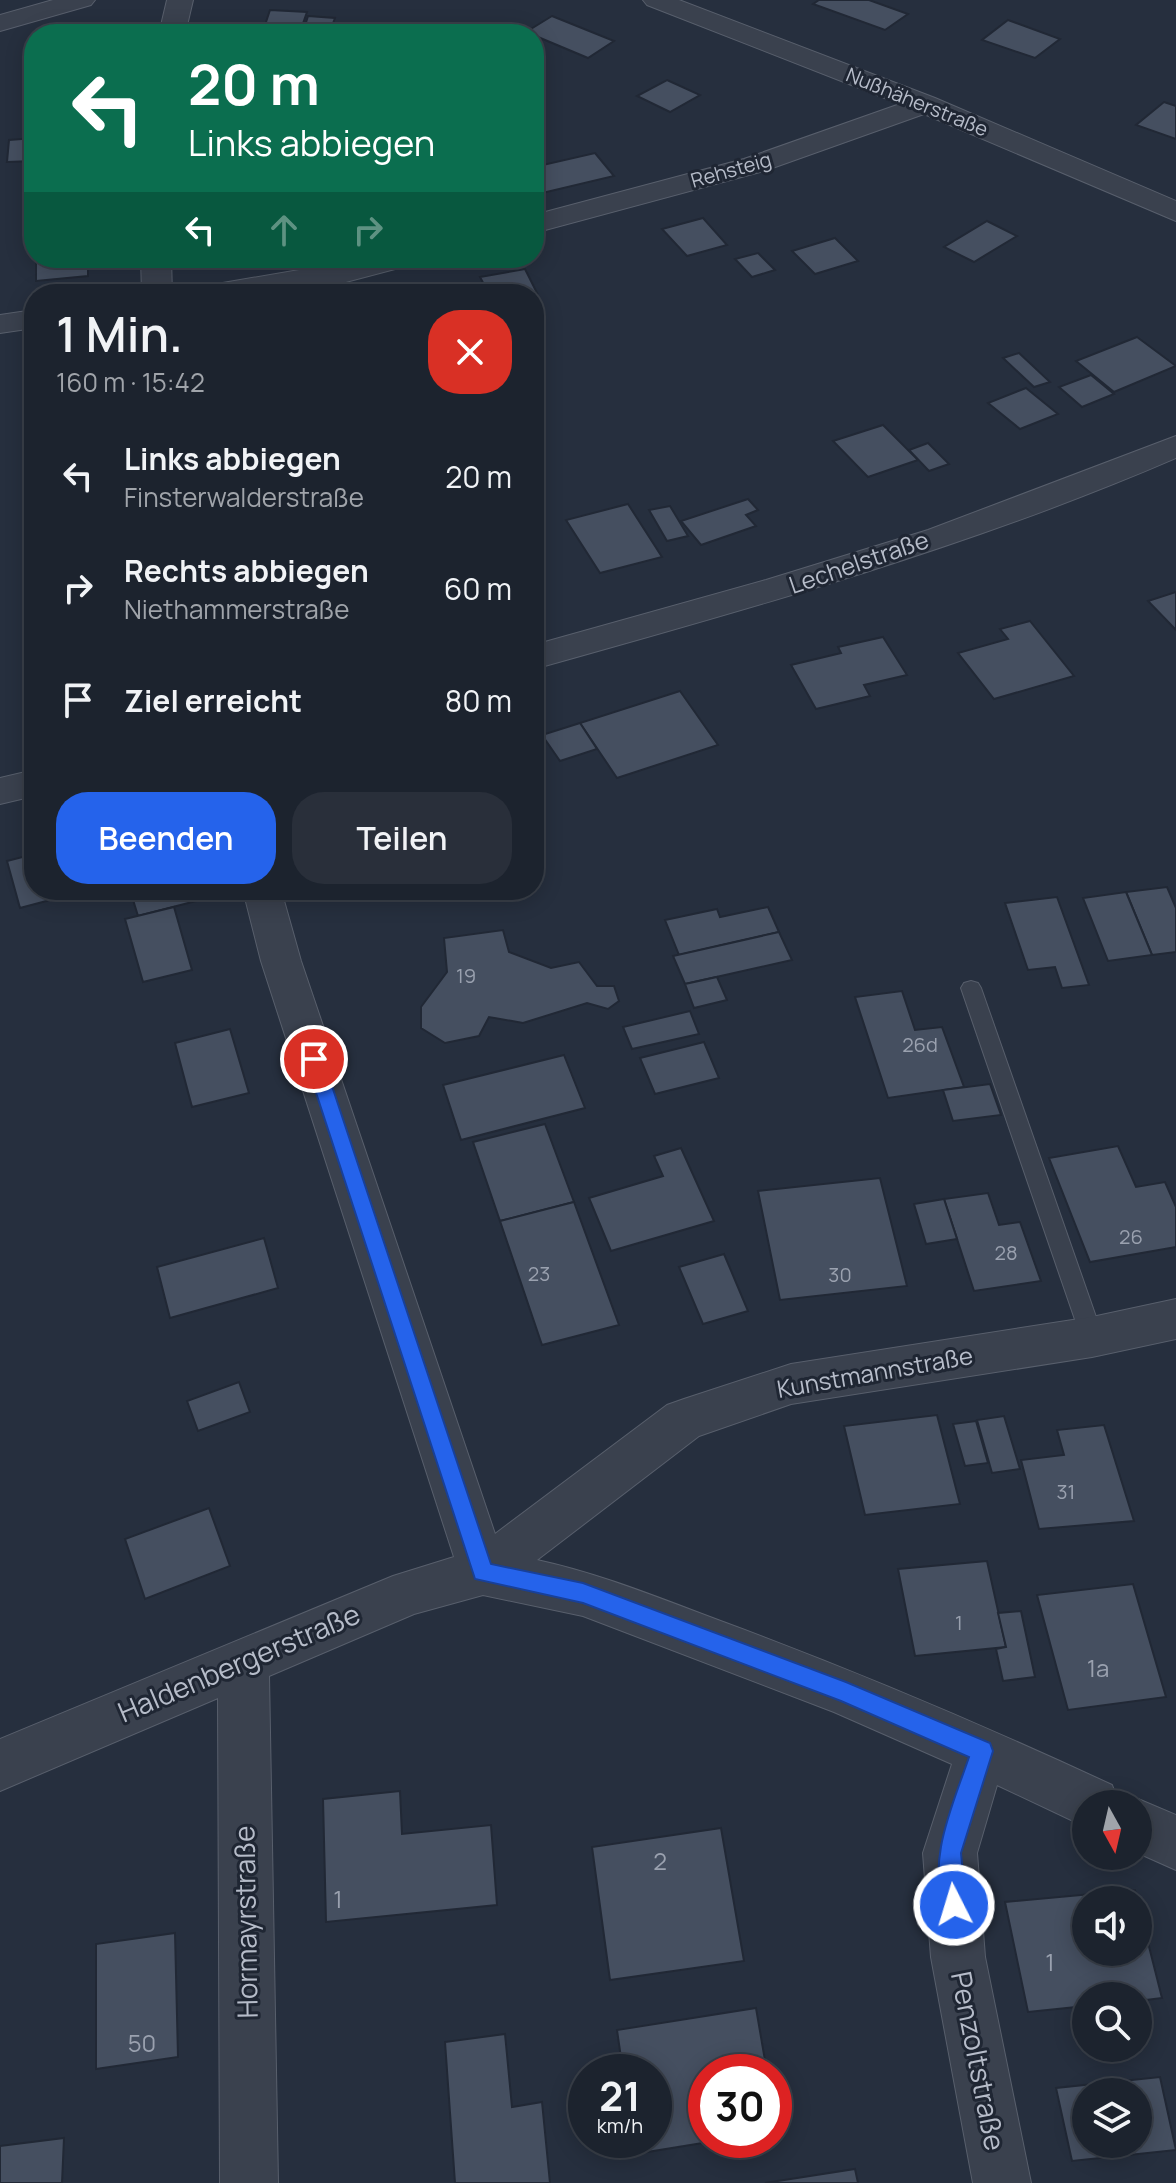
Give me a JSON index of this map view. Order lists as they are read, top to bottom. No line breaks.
{"streets":{"street":["Nußhäherstraße","Rehsteig","Lechelstraße","Kunstmannstraße","Haldenbergerstraße","Hormayrstraße","Penzoltstraße"]},"crossings":[["Nußhäherstraße","Rehsteig"],["Kunstmannstraße","Haldenbergerstraße"],["Haldenbergerstraße","Hormayrstraße"]],"house_numbers":["19","26d","26","28","23","30","31","1","1a","2","1","1","50"],"north":"bottom","page":{"turn":["20 m","Links abbiegen"],"heading":["1 Min.","160 m · 15:42"],"list":[{"name":"Links abbiegen","note":"Finsterwalderstraße","value":"20 m"},{"name":"Rechts abbiegen","note":"Niethammerstraße","value":"60 m"},{"name":"Ziel erreicht","value":"80 m"}],"buttons":["Beenden","Teilen"],"speed":"21 km/h","limit":"30"}}
